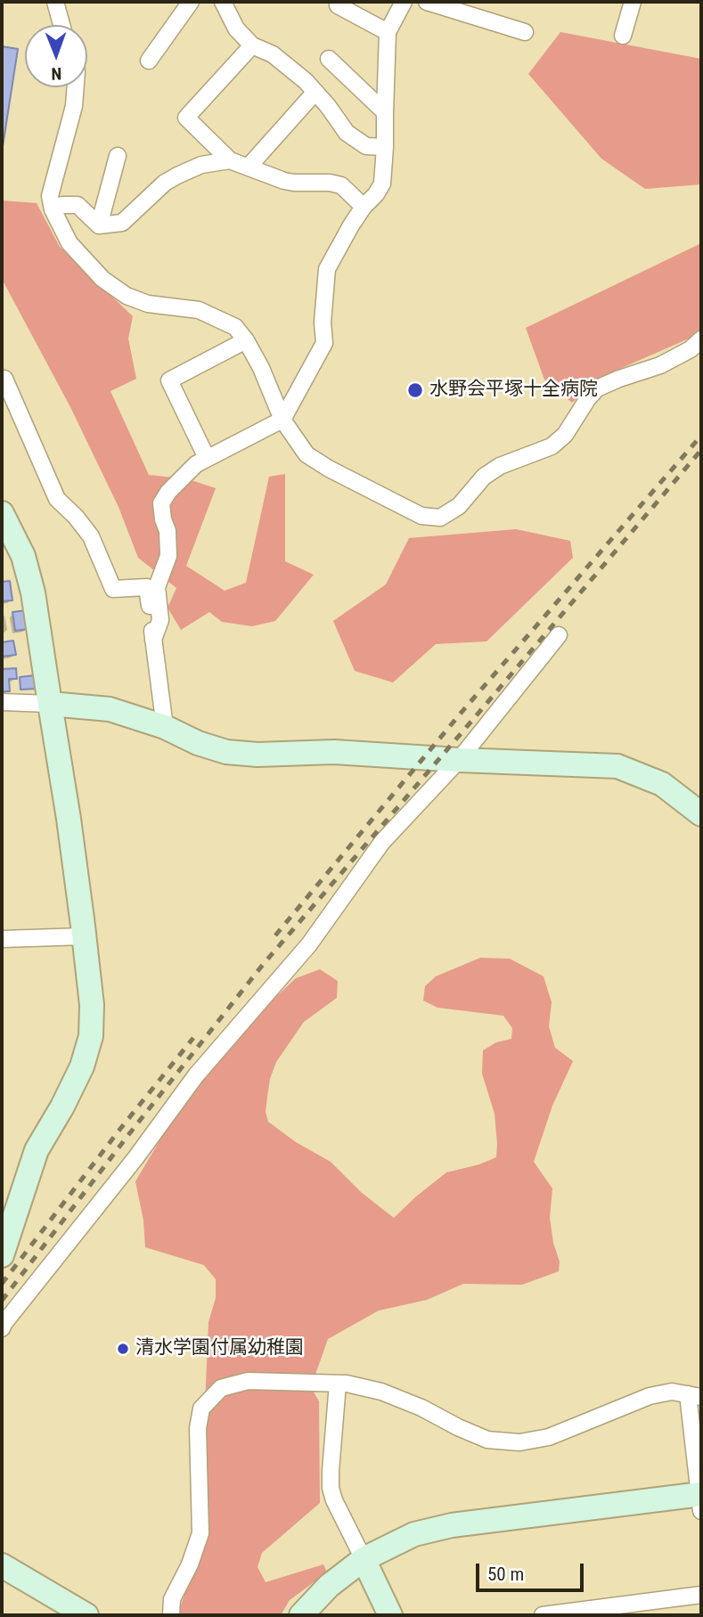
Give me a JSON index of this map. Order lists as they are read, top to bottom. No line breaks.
{"places":["水野会平塚十全病院","清水学園付属幼稚園"],"scale_bar":"50 m","north":"bottom"}
